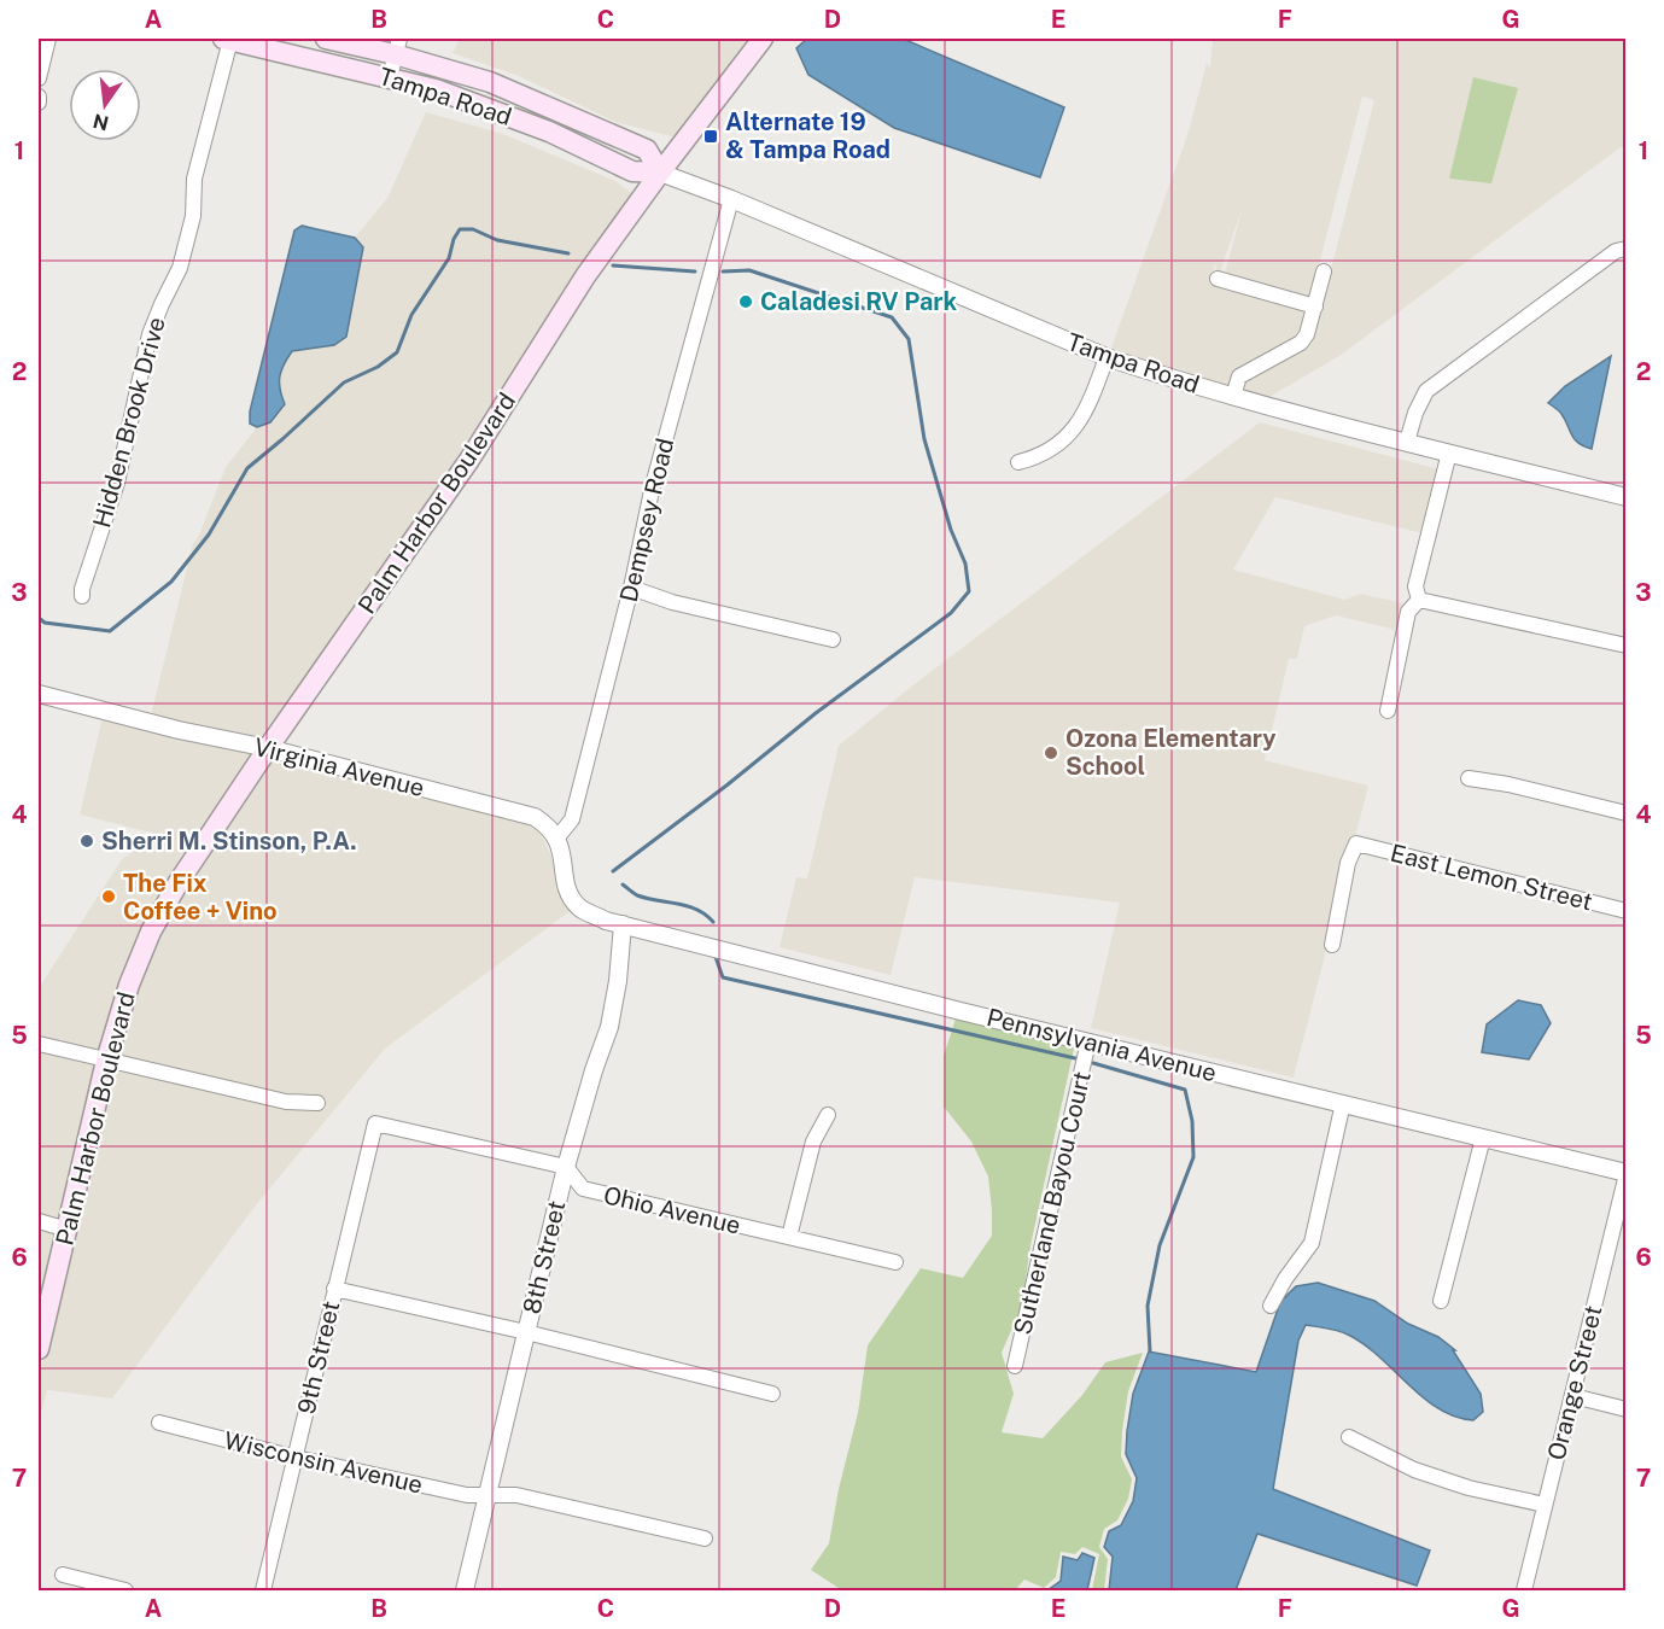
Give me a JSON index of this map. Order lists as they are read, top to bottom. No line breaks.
{"streets":{"main road":["Tampa Road","Palm Harbor Boulevard"],"street":["Hidden Brook Drive","Dempsey Road","Virginia Avenue","East Lemon Street","Pennsylvania Avenue","Sutherland Bayou Court","Ohio Avenue","8th Street","9th Street","Orange Street","Wisconsin Avenue"]},"crossings":[["Tampa Road","Hidden Brook Drive"],["Tampa Road","Palm Harbor Boulevard"],["Tampa Road","Dempsey Road"],["Palm Harbor Boulevard","Virginia Avenue"],["Dempsey Road","Virginia Avenue"],["Dempsey Road","Pennsylvania Avenue"],["Virginia Avenue","Pennsylvania Avenue"],["Pennsylvania Avenue","Sutherland Bayou Court"],["Pennsylvania Avenue","8th Street"],["Pennsylvania Avenue","Orange Street"],["Ohio Avenue","8th Street"],["Ohio Avenue","9th Street"],["8th Street","9th Street"],["8th Street","Wisconsin Avenue"],["9th Street","Wisconsin Avenue"]],"places":{"transit":["Alternate 19 & Tampa Road"],"other":["Caladesi RV Park","Ozona Elementary School","Sherri M. Stinson, P.A.","The Fix Coffee + Vino"]},"north":"bottom","grid":{"columns":["A","B","C","D","E","F","G"],"rows":["1","2","3","4","5","6","7"]}}
